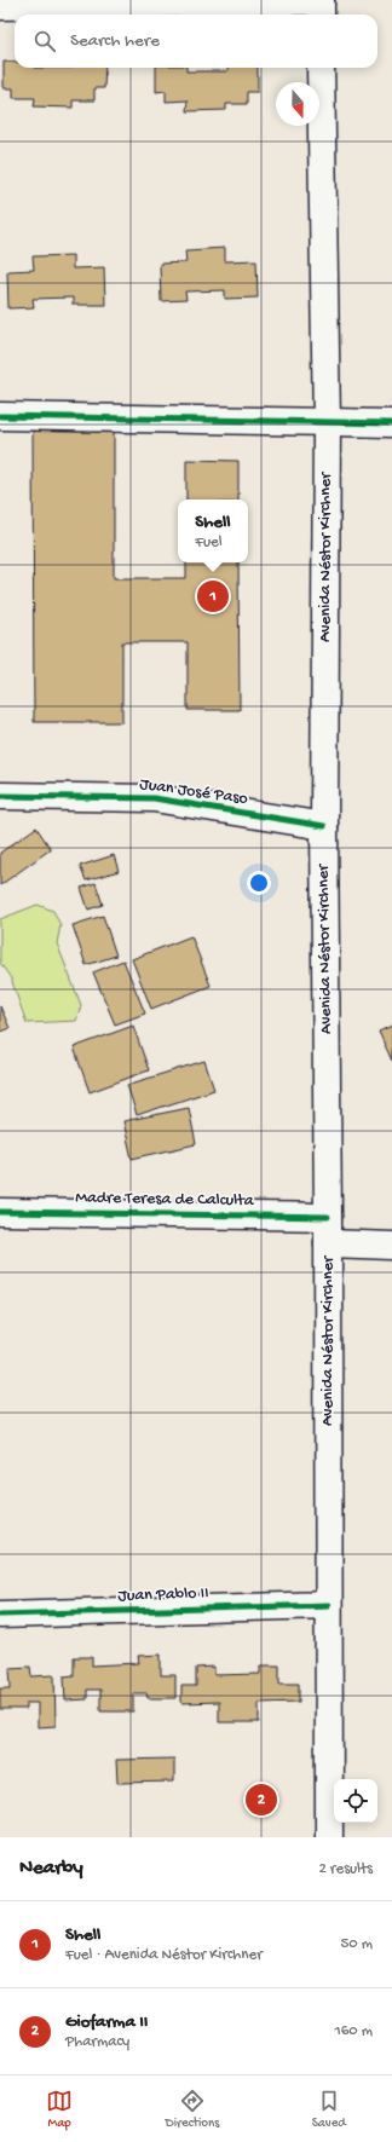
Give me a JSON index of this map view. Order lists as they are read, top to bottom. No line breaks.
{"streets":{"street":["Avenida Néstor Kirchner","Juan José Paso","Madre Teresa de Calculta","Juan Pablo II"]},"crossings":[["Avenida Néstor Kirchner","Juan José Paso"],["Avenida Néstor Kirchner","Madre Teresa de Calculta"],["Avenida Néstor Kirchner","Juan Pablo II"]],"north":"bottom","page":{"search":"Search here","popup":["Shell","Fuel"],"pins":["1","2"],"heading":["Nearby","2 results"],"list":[{"mark":"1","name":"Shell","note":"Fuel · Avenida Néstor Kirchner","value":"50 m"},{"mark":"2","name":"Giofarma II","note":"Pharmacy","value":"160 m"}],"nav":["Map","Directions","Saved"]}}
